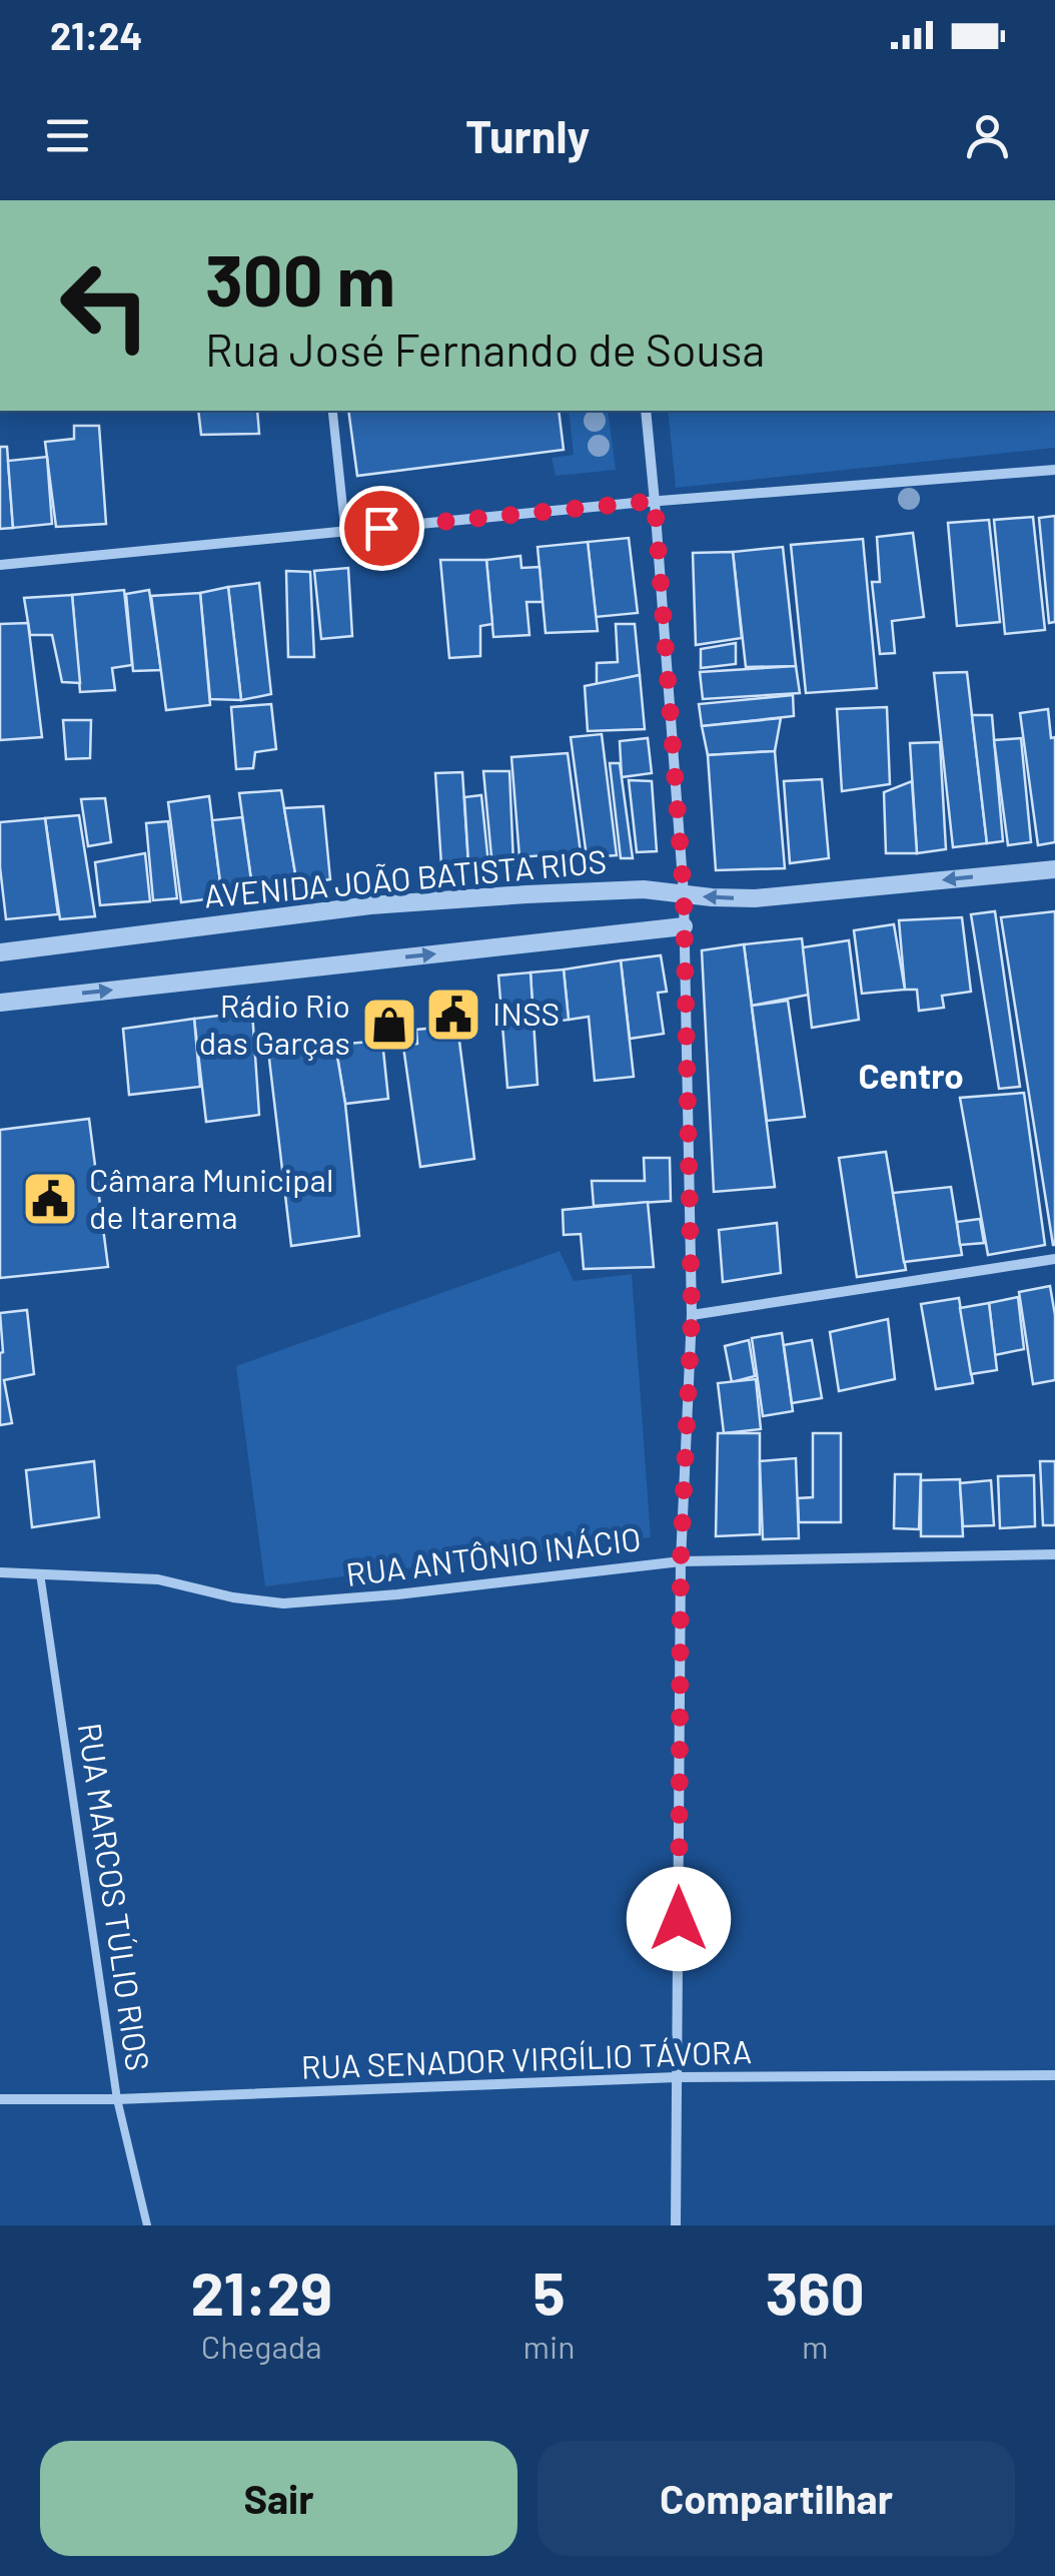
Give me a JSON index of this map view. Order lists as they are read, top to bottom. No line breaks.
{"streets":{"street":["AVENIDA JOÃO BATISTA RIOS","RUA ANTÔNIO INÁCIO","RUA SENADOR VIRGÍLIO TÁVORA"],"lane":["RUA MARCOS TÚLIO RIOS"]},"crossings":[["RUA ANTÔNIO INÁCIO","RUA MARCOS TÚLIO RIOS"],["RUA MARCOS TÚLIO RIOS","RUA SENADOR VIRGÍLIO TÁVORA"]],"one_way":["AVENIDA JOÃO BATISTA RIOS"],"districts":["Centro"],"places":{"public building":["INSS","Câmara Municipal de Itarema"],"shop":["Rádio Rio das Garças"]},"page":{"status":"21:24","header":"Turnly","turn":["300 m","Rua José Fernando de Sousa"],"eta":["21:29","Chegada","5","min","360","m"],"buttons":["Sair","Compartilhar"]}}
